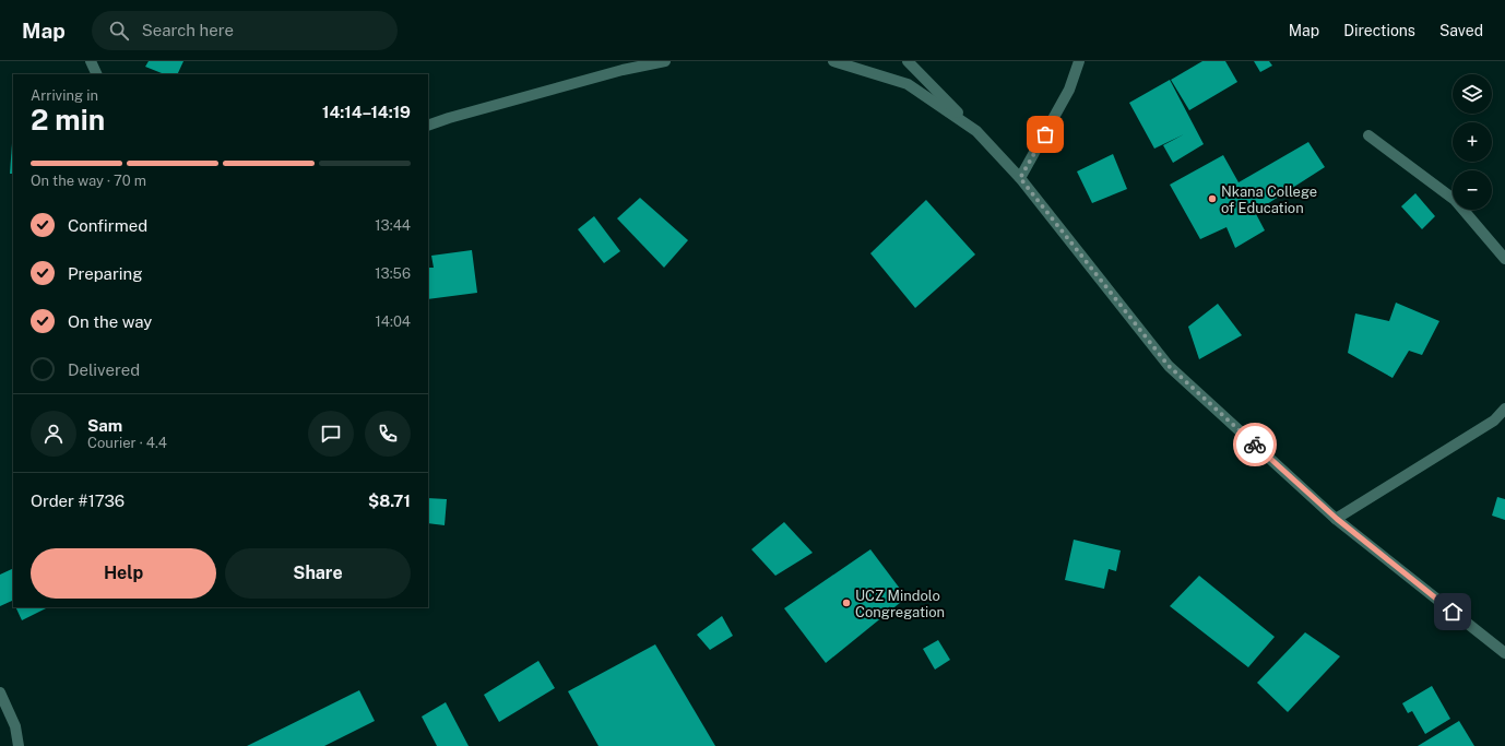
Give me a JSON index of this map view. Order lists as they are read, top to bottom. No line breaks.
{"places":["Nkana College of Education","UCZ Mindolo Congregation"],"page":{"header":"Map","search":"Search here","nav":["Map","Directions","Saved"],"map_buttons":["+","−"],"heading":["2 min","Arriving in","14:14–14:19"],"panel":["Sam","Courier · 4.4","Order #1736","$8.71"],"bar":"On the way · 70 m","list":[["Confirmed","13:44"],["Preparing","13:56"],["On the way","14:04"],"Delivered"],"buttons":["Help","Share"]}}
